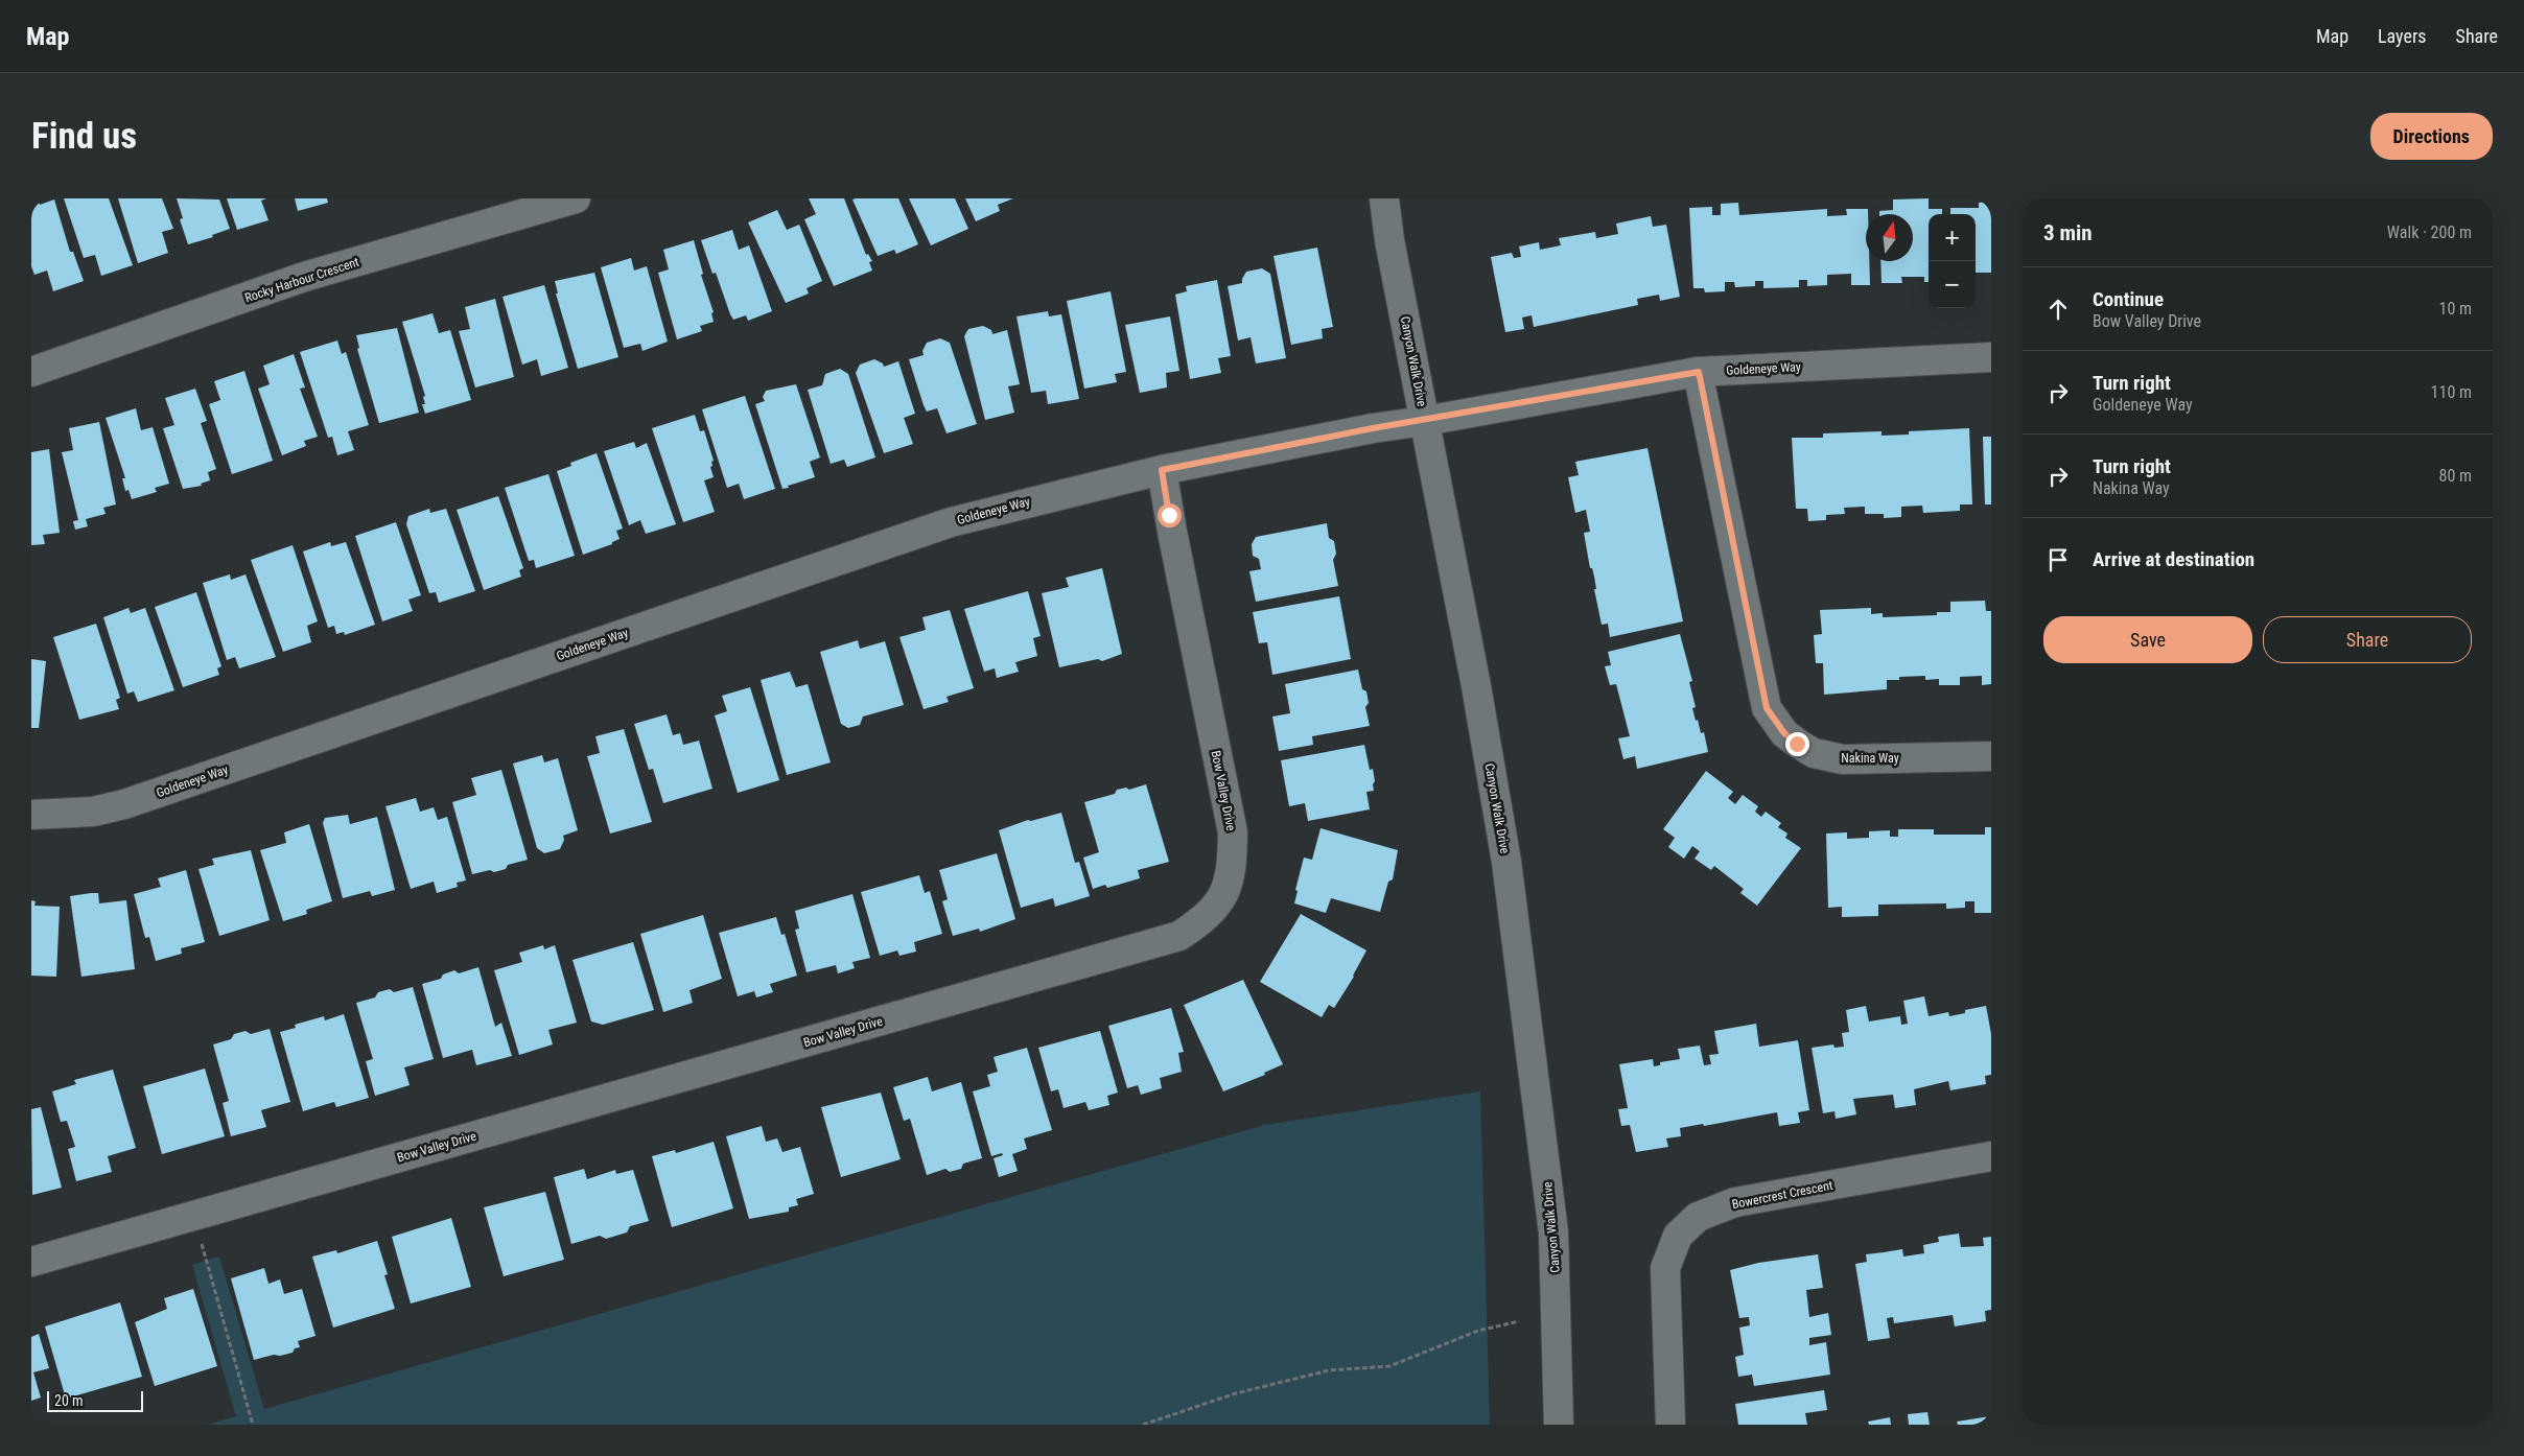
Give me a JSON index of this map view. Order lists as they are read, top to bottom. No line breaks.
{"streets":{"street":["Rocky Harbour Crescent","Canyon Walk Drive","Goldeneye Way","Nakina Way","Bow Valley Drive","Bowercrest Crescent"]},"crossings":[["Canyon Walk Drive","Goldeneye Way"],["Goldeneye Way","Nakina Way"],["Goldeneye Way","Bow Valley Drive"]],"scale_bar":"20 m","north":"top","page":{"header":"Map","nav":["Map","Layers","Share"],"buttons":["Directions",["Save","Share"]],"title":"Find us","heading":["3 min","Walk · 200 m"],"map_buttons":["+","−"],"list":[["Continue","Bow Valley Drive","10 m"],["Turn right","Goldeneye Way","110 m"],["Turn right","Nakina Way","80 m"],"Arrive at destination"],"scale":"20 m"}}
